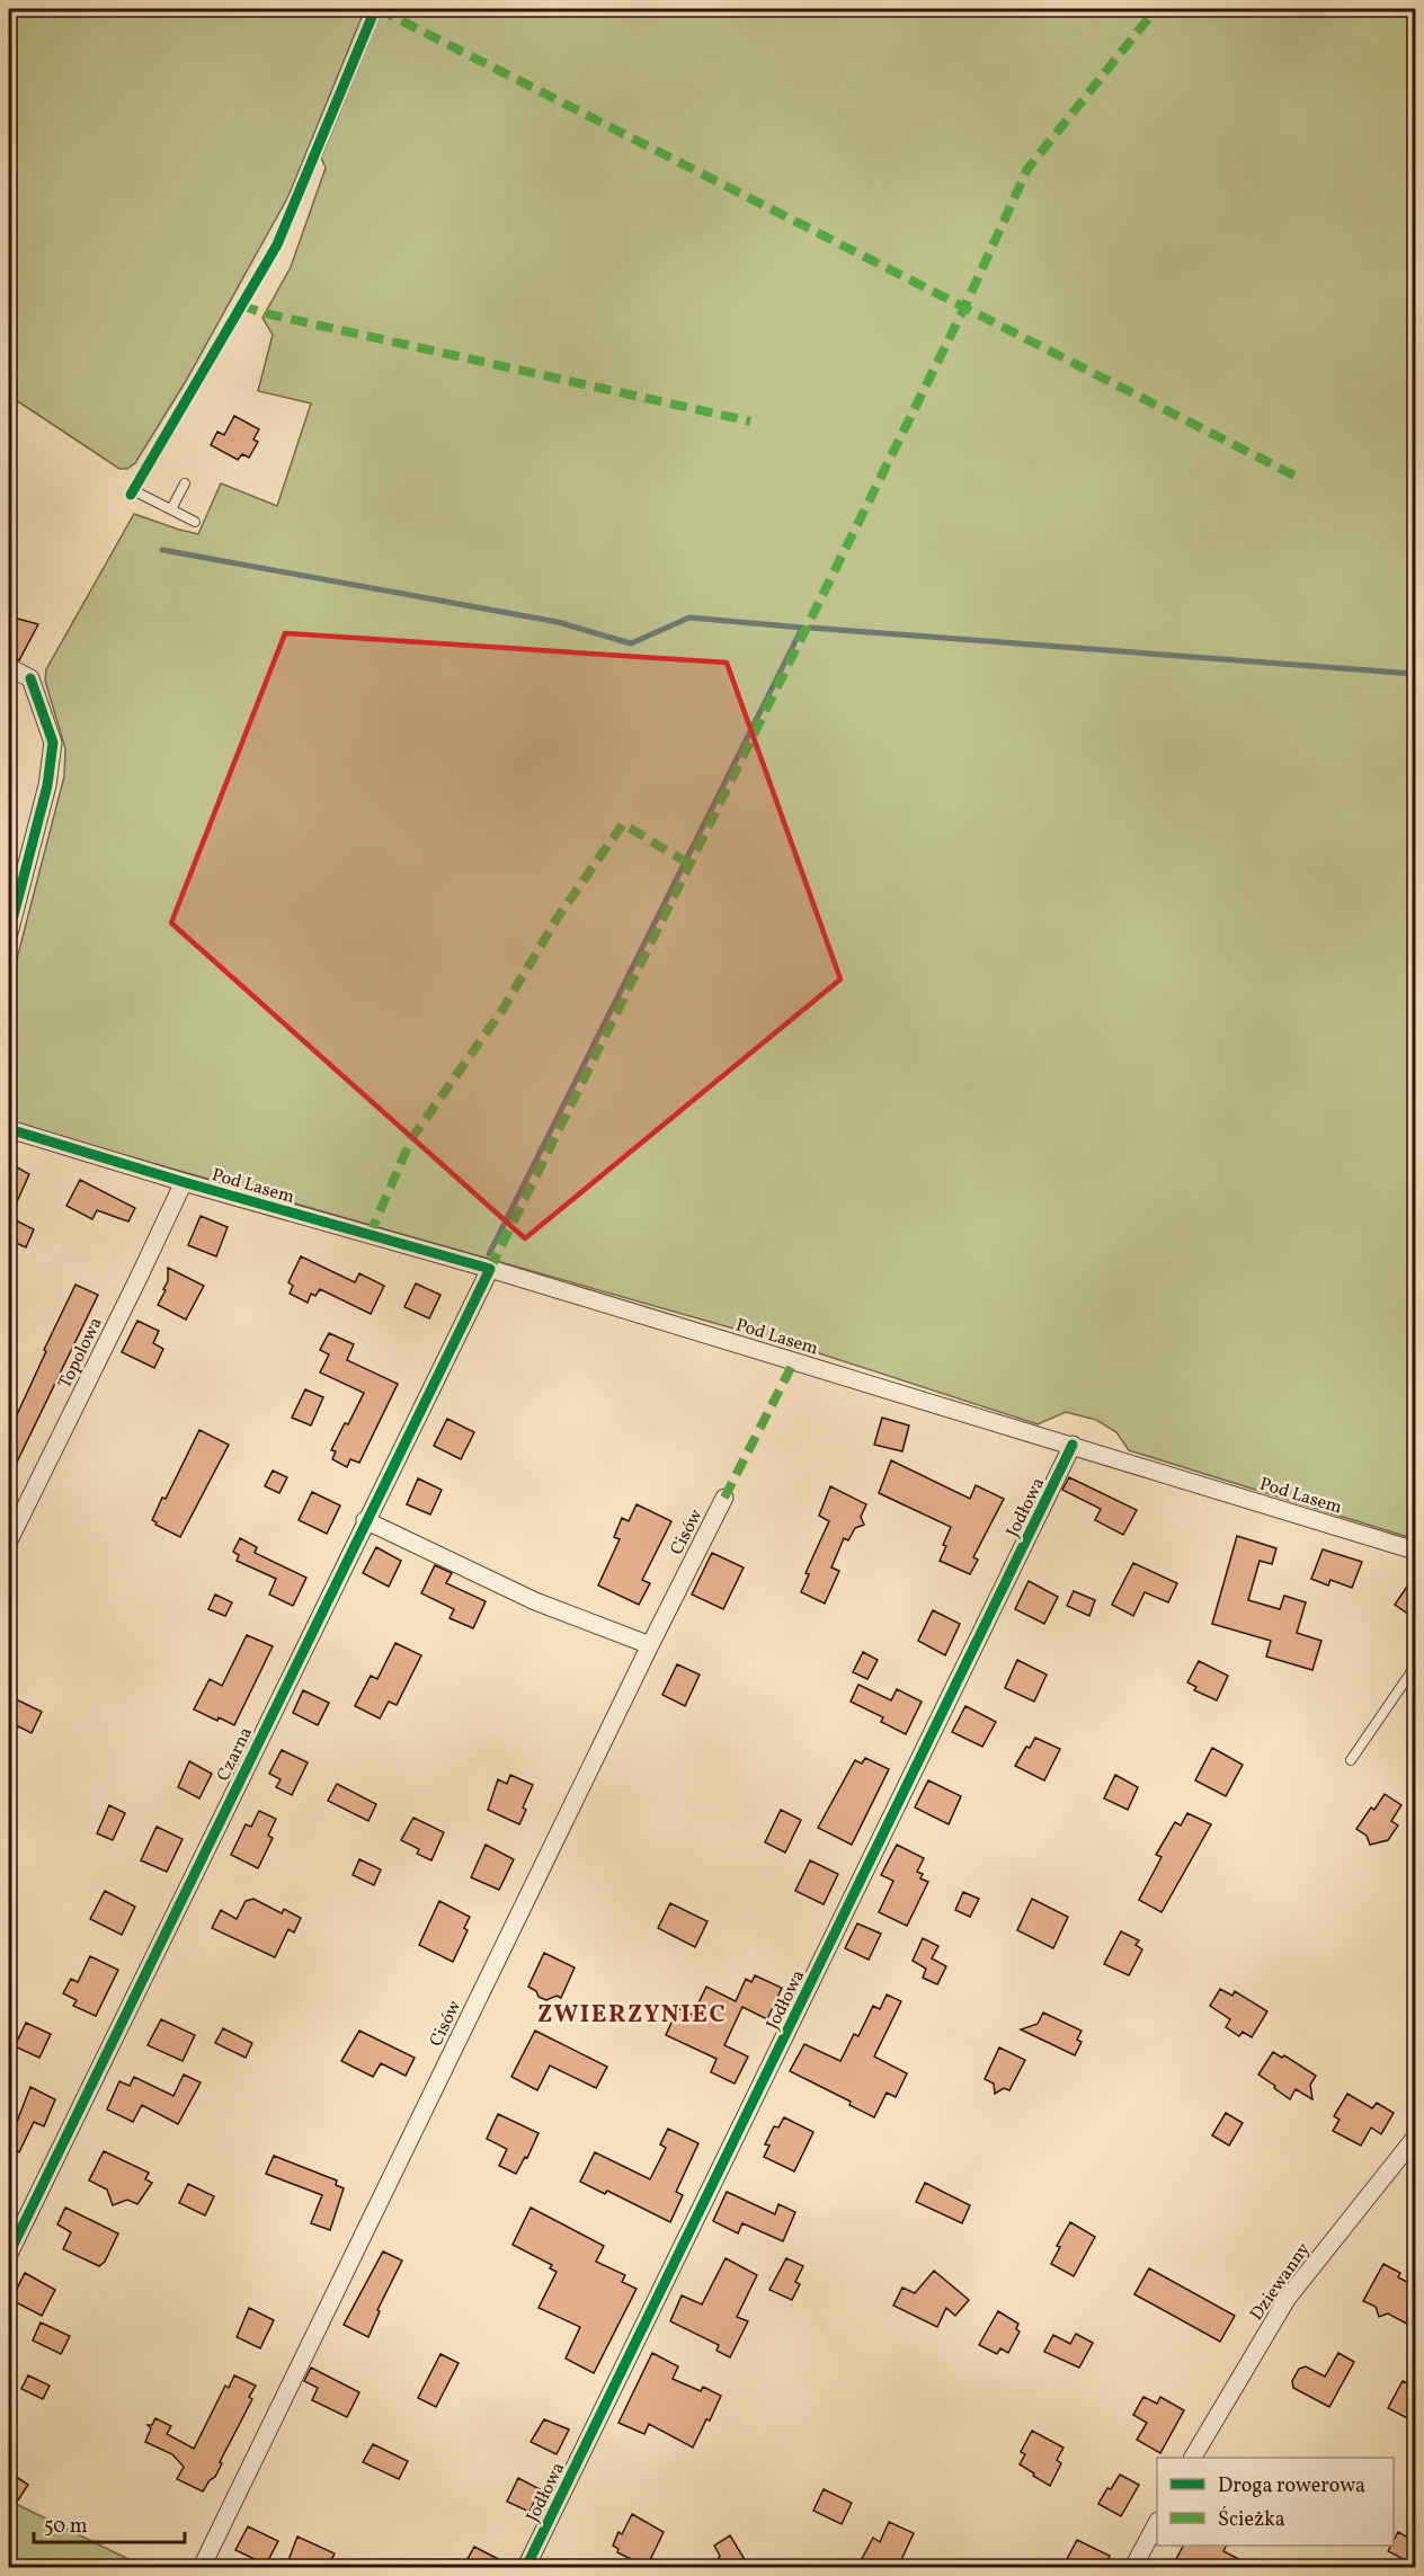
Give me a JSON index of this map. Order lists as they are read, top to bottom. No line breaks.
{"streets":{"street":["Pod Lasem","Topolowa","Jodłowa","Cisów","Czarna","Dziewanny"]},"crossings":[["Pod Lasem","Topolowa"],["Pod Lasem","Jodłowa"],["Pod Lasem","Czarna"]],"districts":["ZWIERZYNIEC"],"legend":["Droga rowerowa","Ścieżka"],"scale_bar":"50 m"}
